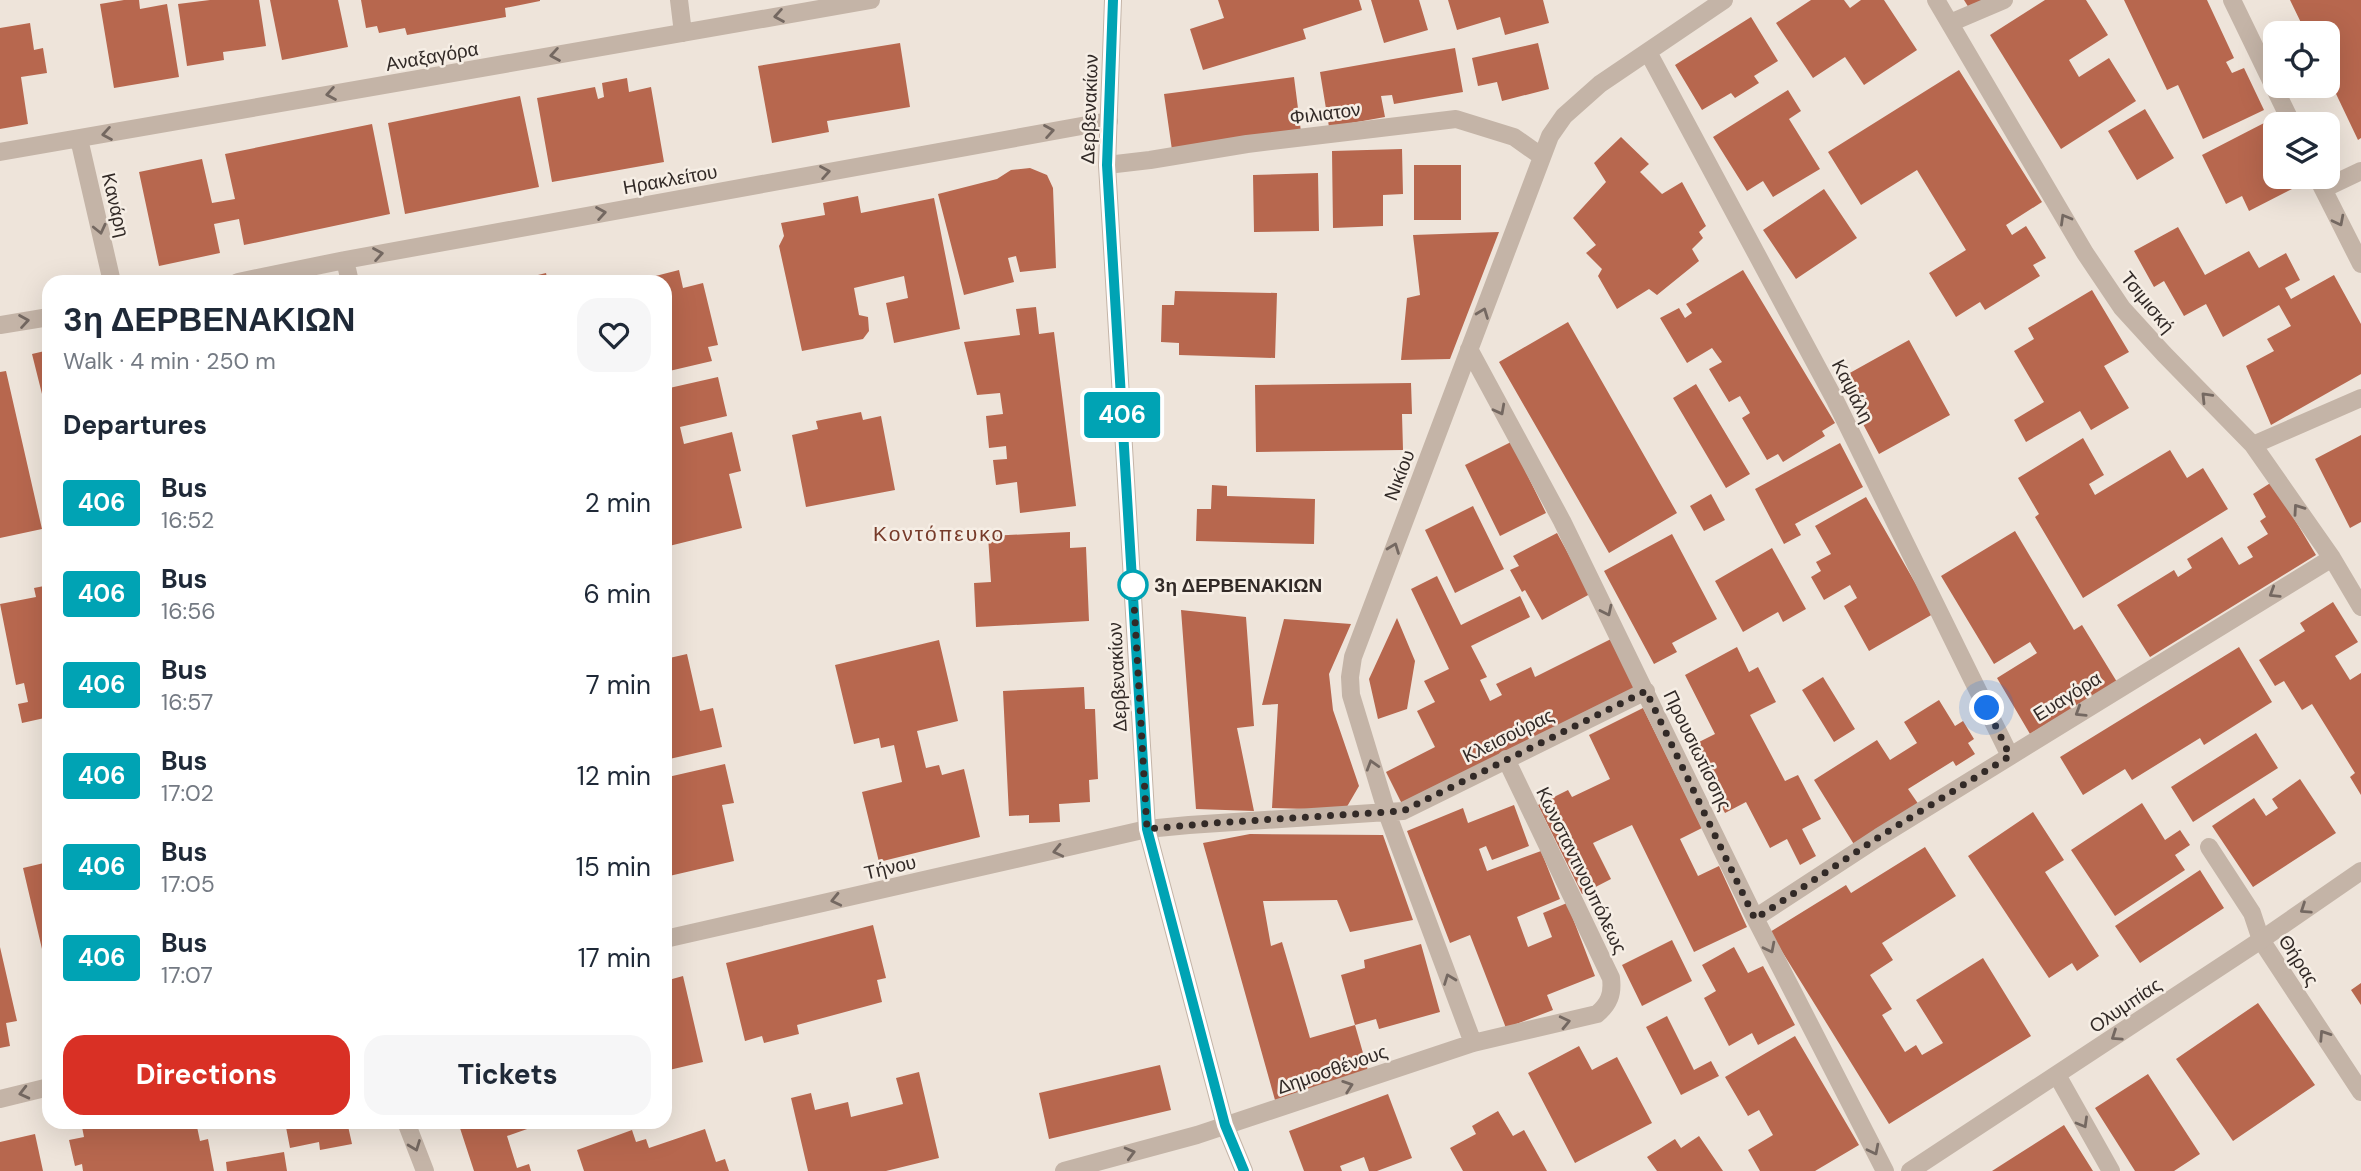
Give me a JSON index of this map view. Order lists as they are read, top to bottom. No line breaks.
{"streets":{"street":["Αναξαγόρα","Δερβενακίων","Φιλιατον","Ηρακλείτου","Κανάρη","Τσιμισκή","Καψάλη","Νικίου","Ευαγόρα","Κλεισούρας","Προυσιωτίσσης","Κωνσταντινουπόλεως","Θήρας","Ολυμπίας","Δημοσθένους"]},"crossings":[["Αναξαγόρα","Κανάρη"],["Δερβενακίων","Φιλιατον"],["Δερβενακίων","Ηρακλείτου"],["Δερβενακίων","Δημοσθένους"],["Φιλιατον","Νικίου"],["Τσιμισκή","Ευαγόρα"],["Καψάλη","Νικίου"],["Καψάλη","Ευαγόρα"],["Νικίου","Κλεισούρας"],["Νικίου","Προυσιωτίσσης"],["Νικίου","Δημοσθένους"],["Ευαγόρα","Προυσιωτίσσης"],["Κλεισούρας","Προυσιωτίσσης"],["Κλεισούρας","Κωνσταντινουπόλεως"],["Κωνσταντινουπόλεως","Δημοσθένους"],["Θήρας","Ολυμπίας"]],"one_way":["Αναξαγόρα","Ηρακλείτου","Κανάρη","Τσιμισκή","Νικίου","Ευαγόρα","Προυσιωτίσσης","Θήρας","Ολυμπίας","Δημοσθένους"],"districts":["Κοντόπευκο"],"places":["3η ΔΕΡΒΕΝΑΚΙΩΝ"],"lines":["bus line 406"],"page":{"on_map":"406","heading":[["3η ΔΕΡΒΕΝΑΚΙΩΝ","Walk · 4 min · 250 m"],"Departures"],"list":[{"mark":"406","name":"Bus","note":"16:52","value":"2 min"},{"mark":"406","name":"Bus","note":"16:56","value":"6 min"},{"mark":"406","name":"Bus","note":"16:57","value":"7 min"},{"mark":"406","name":"Bus","note":"17:02","value":"12 min"},{"mark":"406","name":"Bus","note":"17:05","value":"15 min"},{"mark":"406","name":"Bus","note":"17:07","value":"17 min"}],"buttons":["Directions","Tickets"]}}
